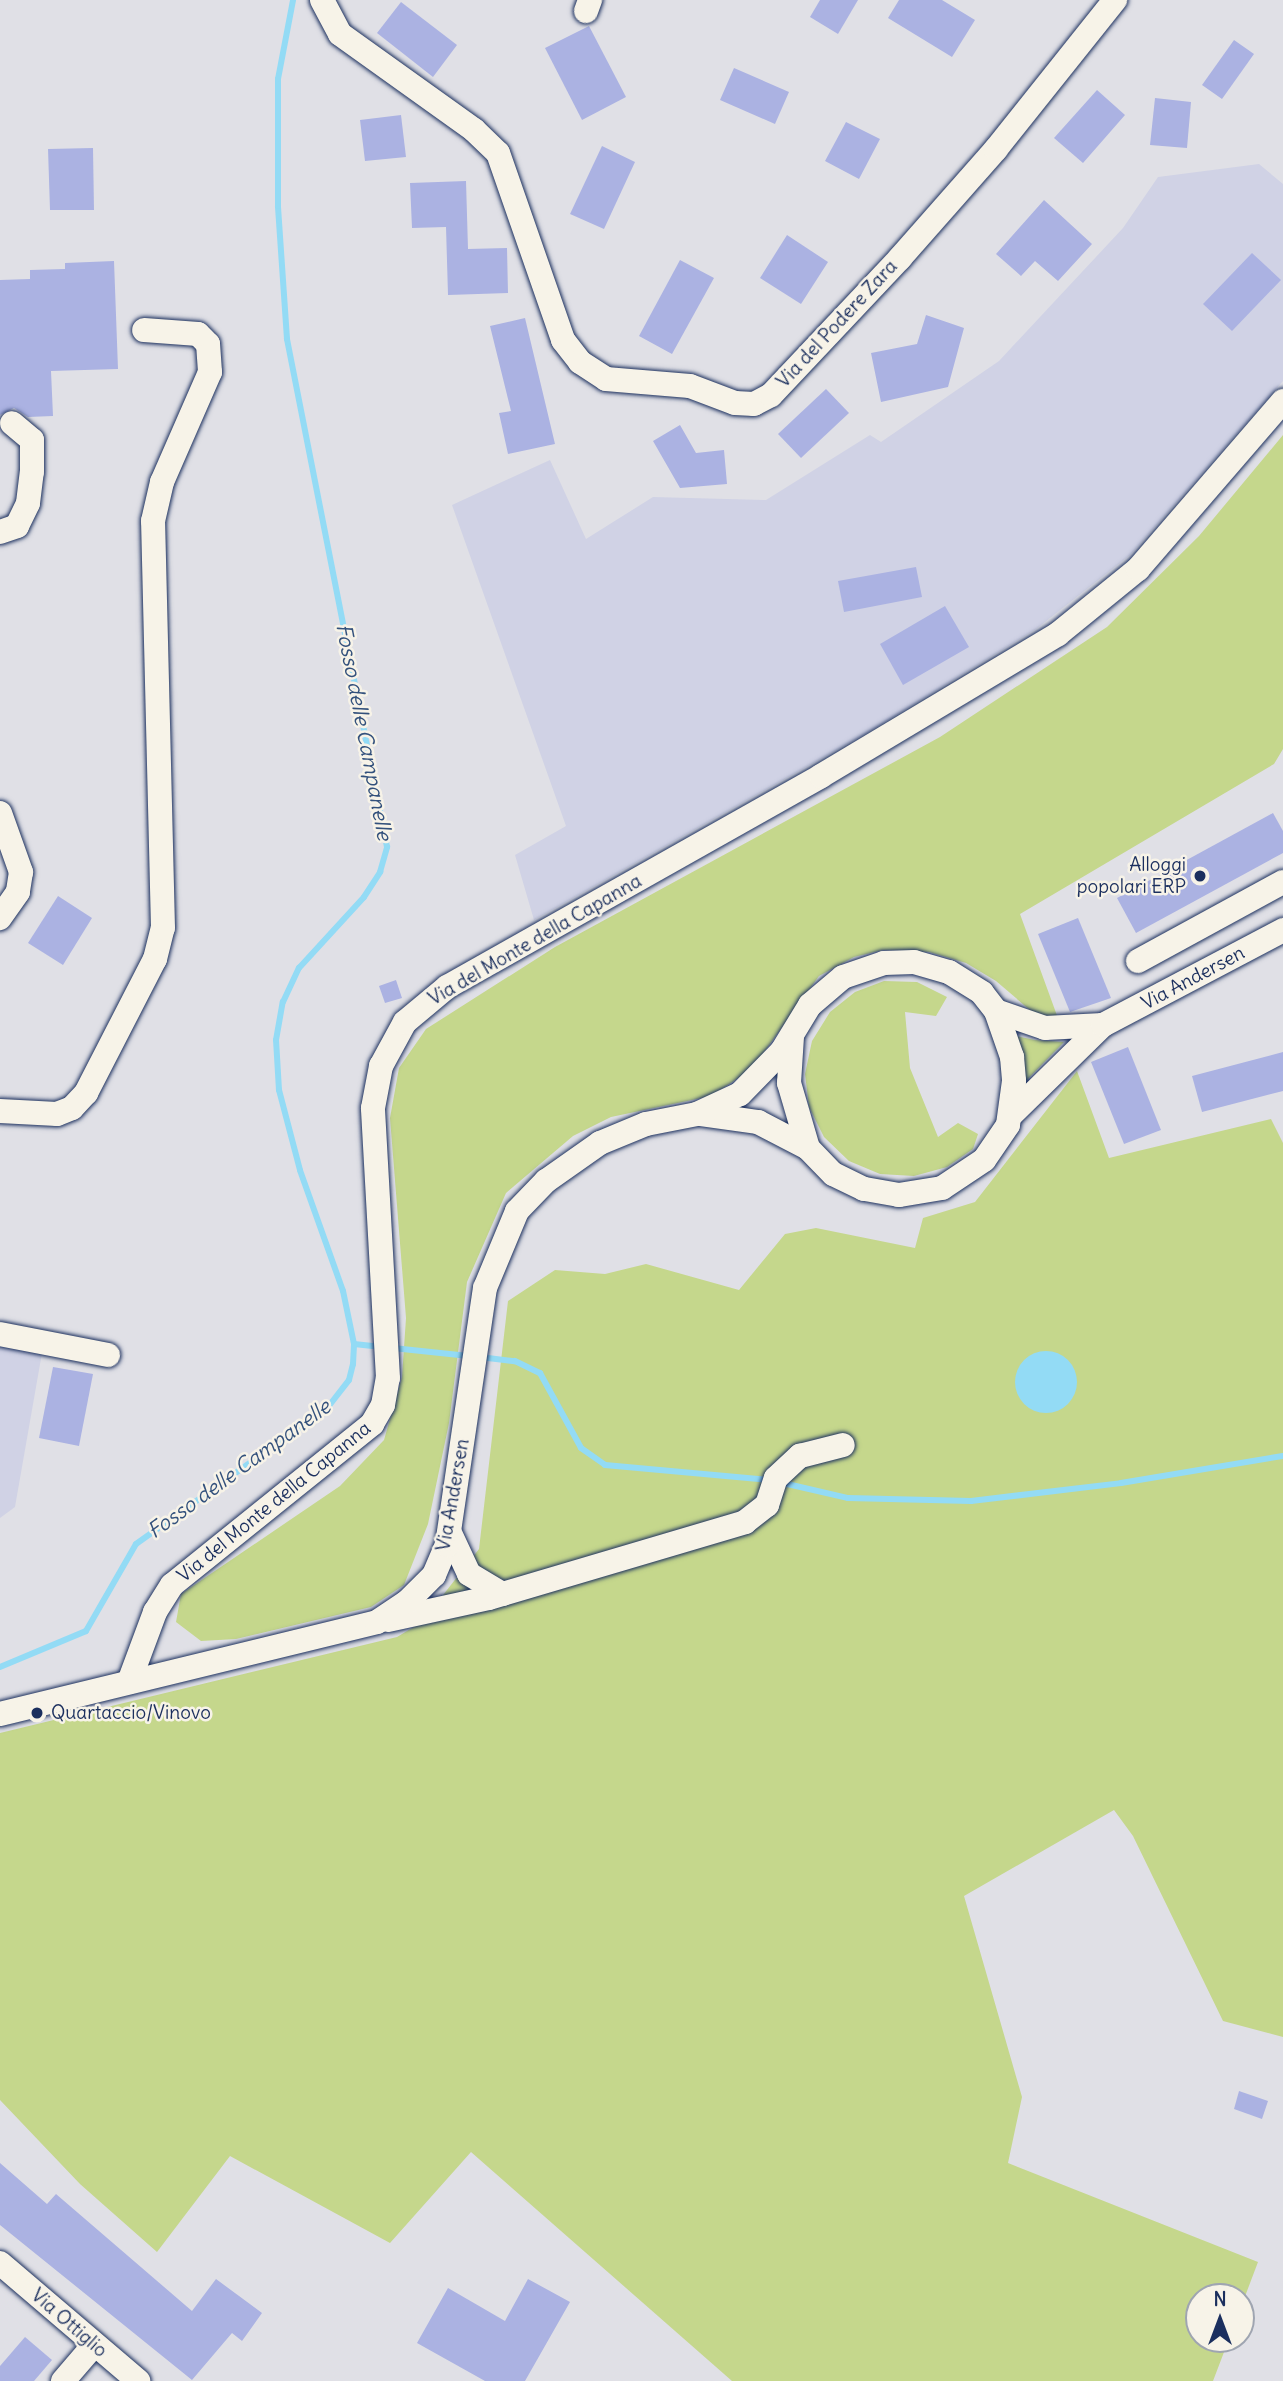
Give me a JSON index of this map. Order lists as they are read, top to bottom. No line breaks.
{"streets":{"street":["Via del Podere Zara","Via del Monte della Capanna","Via Andersen","Via Ottiglio"]},"crossings":[["Via del Monte della Capanna","Via Andersen"]],"water":["Fosso delle Campanelle"],"places":["Alloggi popolari ERP","Quartaccio/Vinovo"],"north":"top"}
